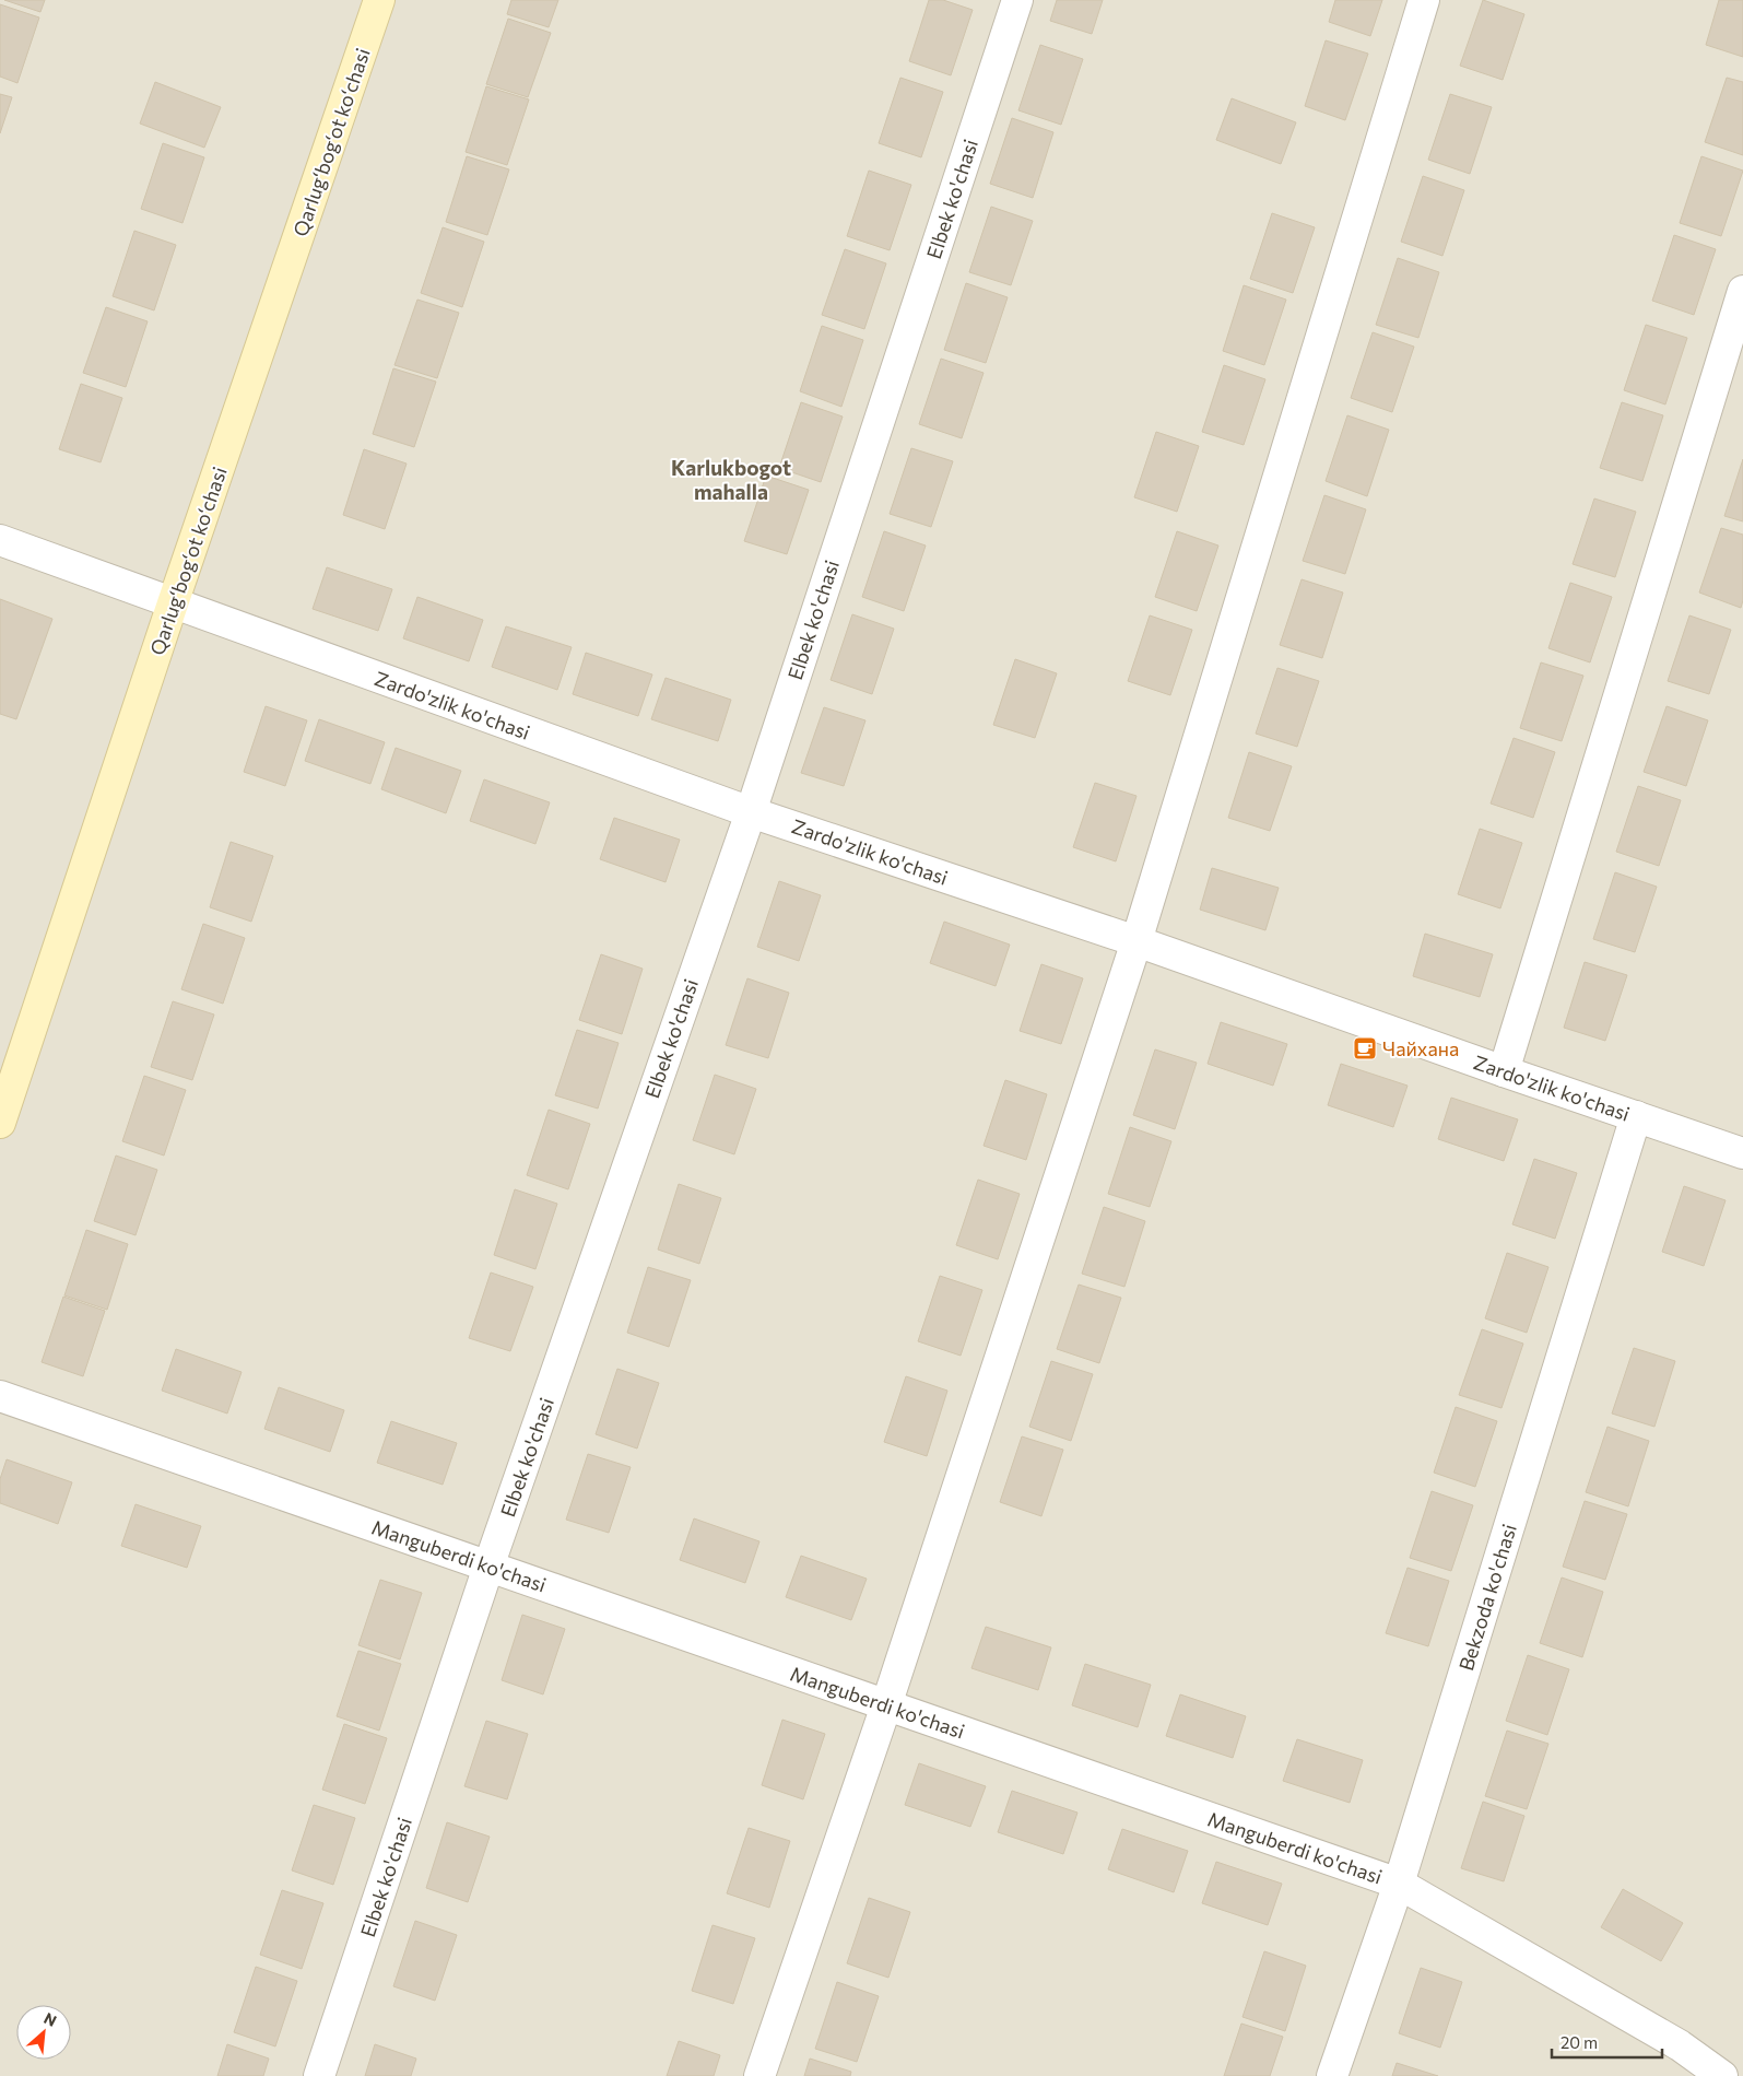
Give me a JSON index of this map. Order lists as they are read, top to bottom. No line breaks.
{"streets":{"main road":["Qarlug‘bog‘ot ko‘chasi"],"street":["Elbek ko'chasi","Zardo'zlik ko'chasi","Manguberdi ko'chasi","Bekzoda ko'chasi"]},"crossings":[["Qarlug‘bog‘ot ko‘chasi","Zardo'zlik ko'chasi"],["Elbek ko'chasi","Zardo'zlik ko'chasi"],["Elbek ko'chasi","Manguberdi ko'chasi"],["Zardo'zlik ko'chasi","Bekzoda ko'chasi"],["Manguberdi ko'chasi","Bekzoda ko'chasi"]],"districts":["Karlukbogot mahalla"],"places":{"cafe":["Чайхана"]},"scale_bar":"20 m","north":"top right"}
